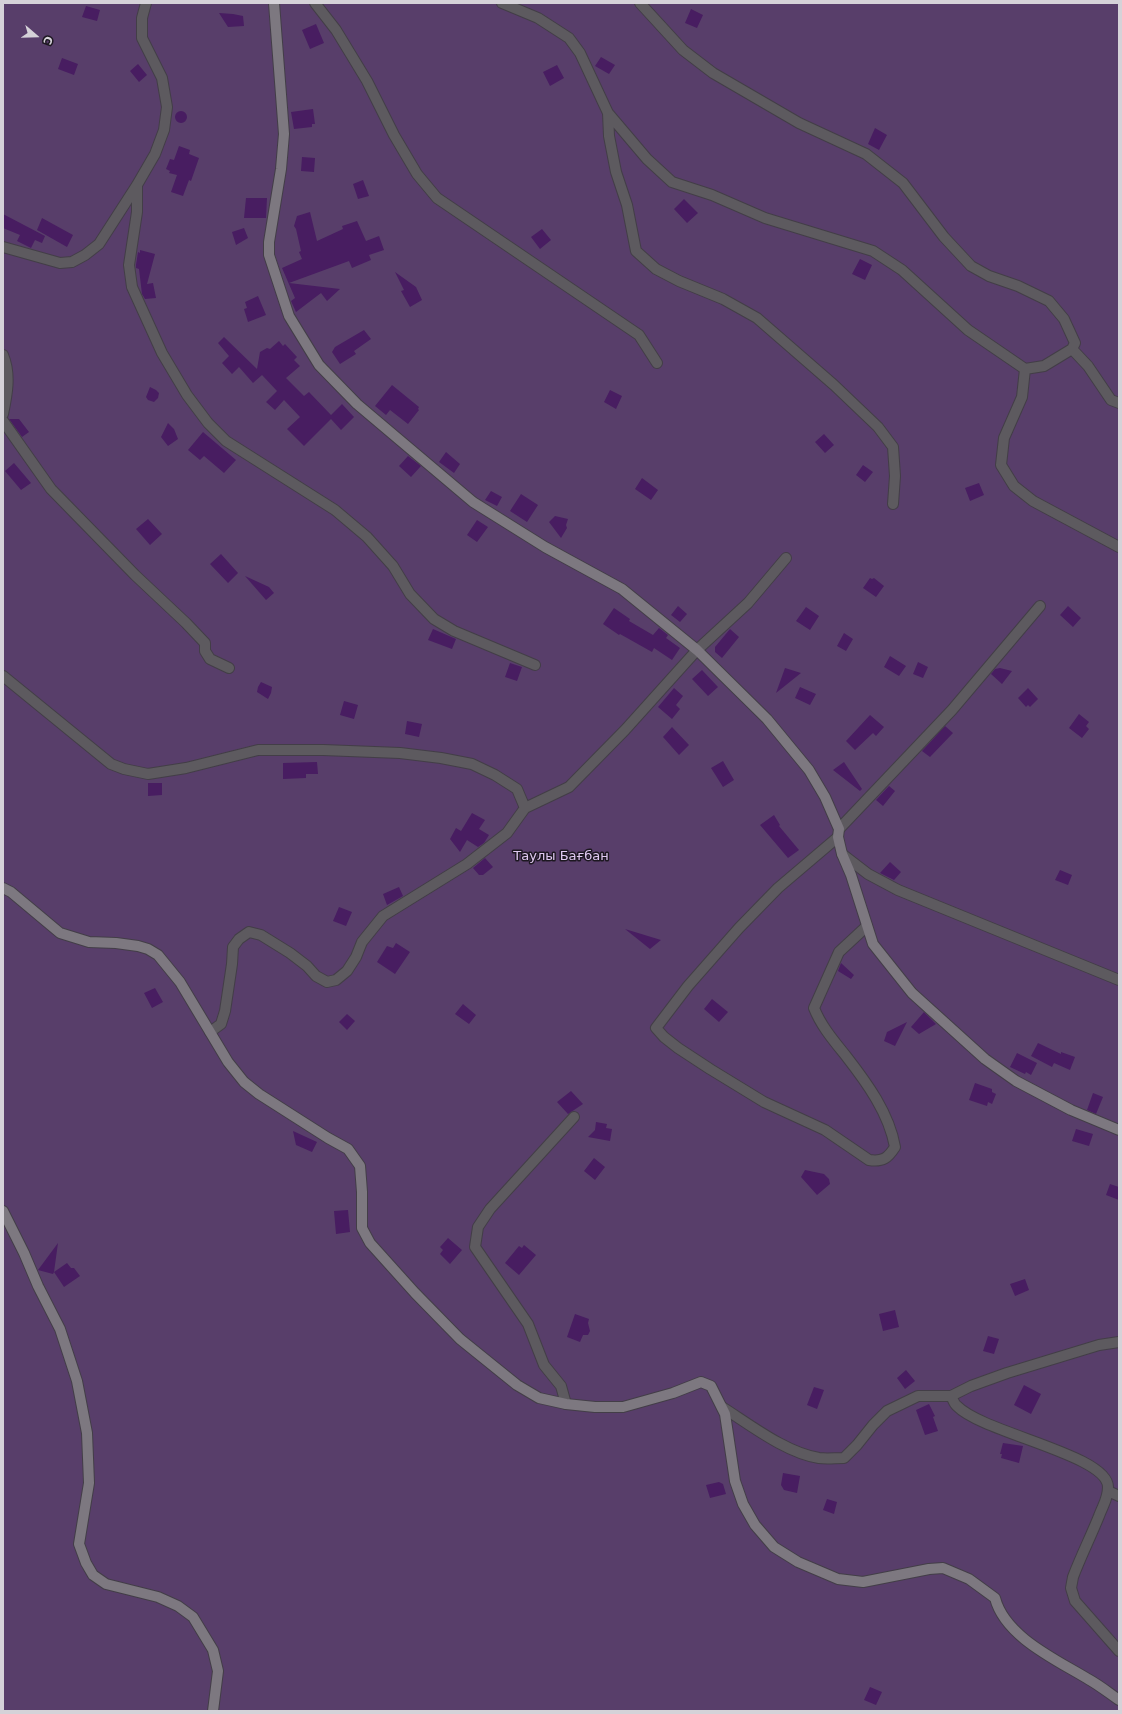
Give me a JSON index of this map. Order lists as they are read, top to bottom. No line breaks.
{"parks":["Таулы Бағбан"],"north":"right"}
